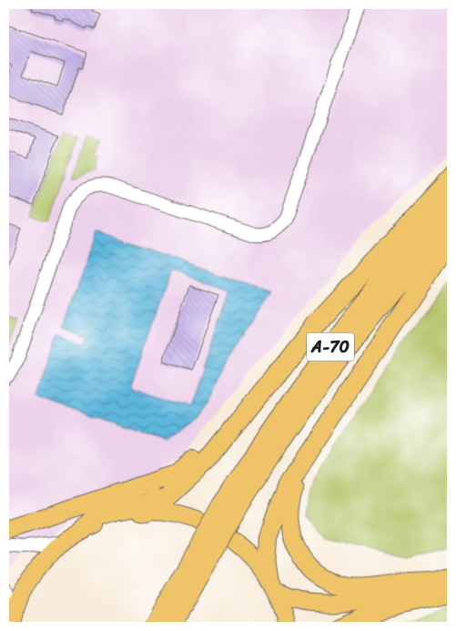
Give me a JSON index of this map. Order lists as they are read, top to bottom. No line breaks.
{"streets":{"highway":["A-70"]}}
